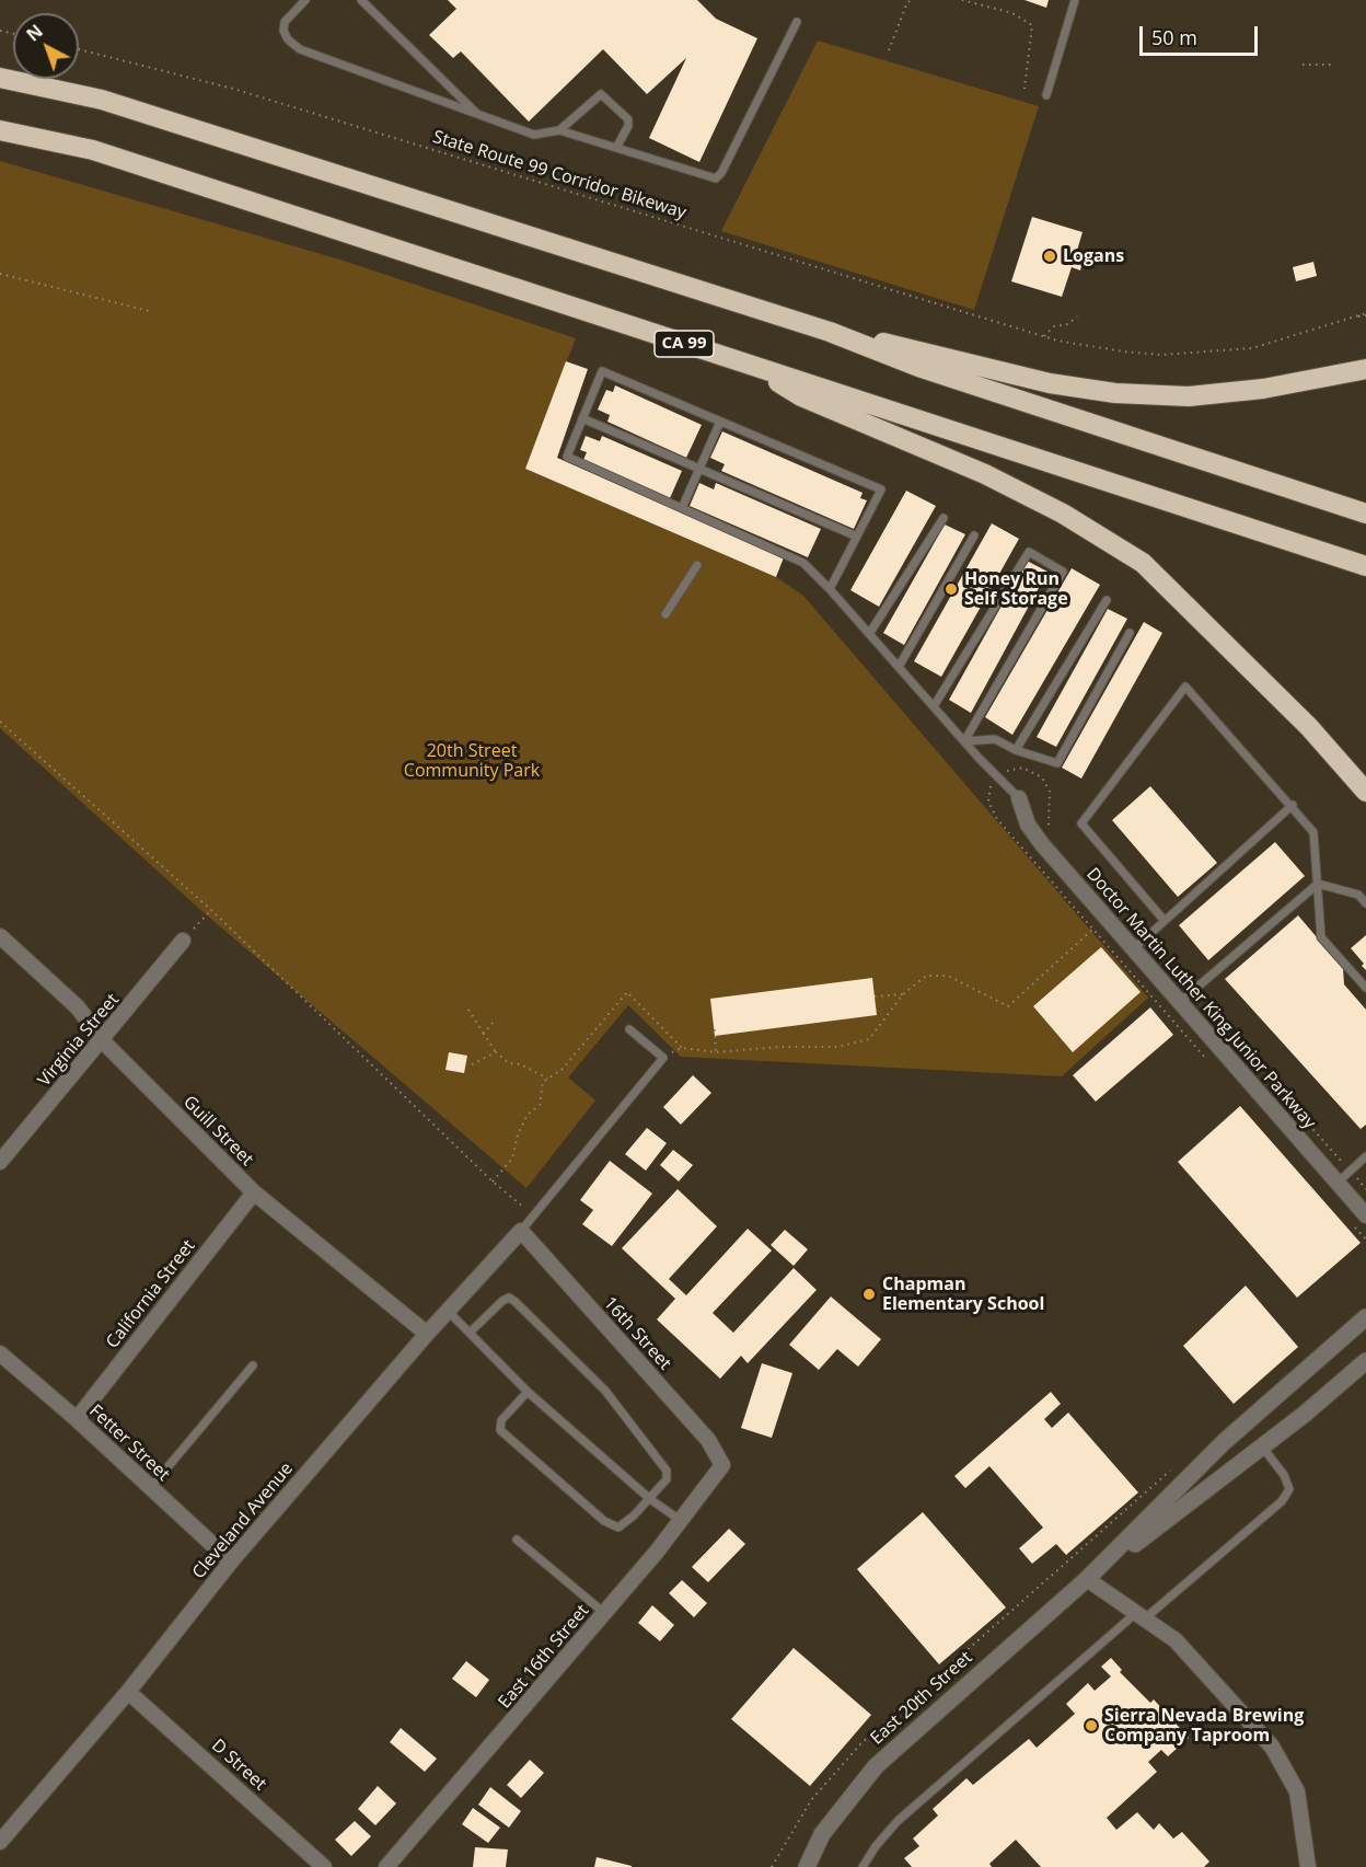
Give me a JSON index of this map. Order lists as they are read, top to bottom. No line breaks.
{"streets":{"highway":["CA 99"],"street":["Doctor Martin Luther King Junior Parkway","Virginia Street","Guill Street","California Street","16th Street","Fetter Street","Cleveland Avenue","East 16th Street","East 20th Street","D Street"],"path":["State Route 99 Corridor Bikeway"]},"crossings":[["Virginia Street","Guill Street"],["Guill Street","California Street"],["Guill Street","Cleveland Avenue"],["California Street","Fetter Street"],["16th Street","Cleveland Avenue"],["16th Street","East 16th Street"],["Fetter Street","Cleveland Avenue"],["Cleveland Avenue","D Street"]],"parks":["20th Street Community Park"],"places":["Logans","Honey Run Self Storage","Chapman Elementary School","Sierra Nevada Brewing Company Taproom"],"scale_bar":"50 m","north":"top left"}
